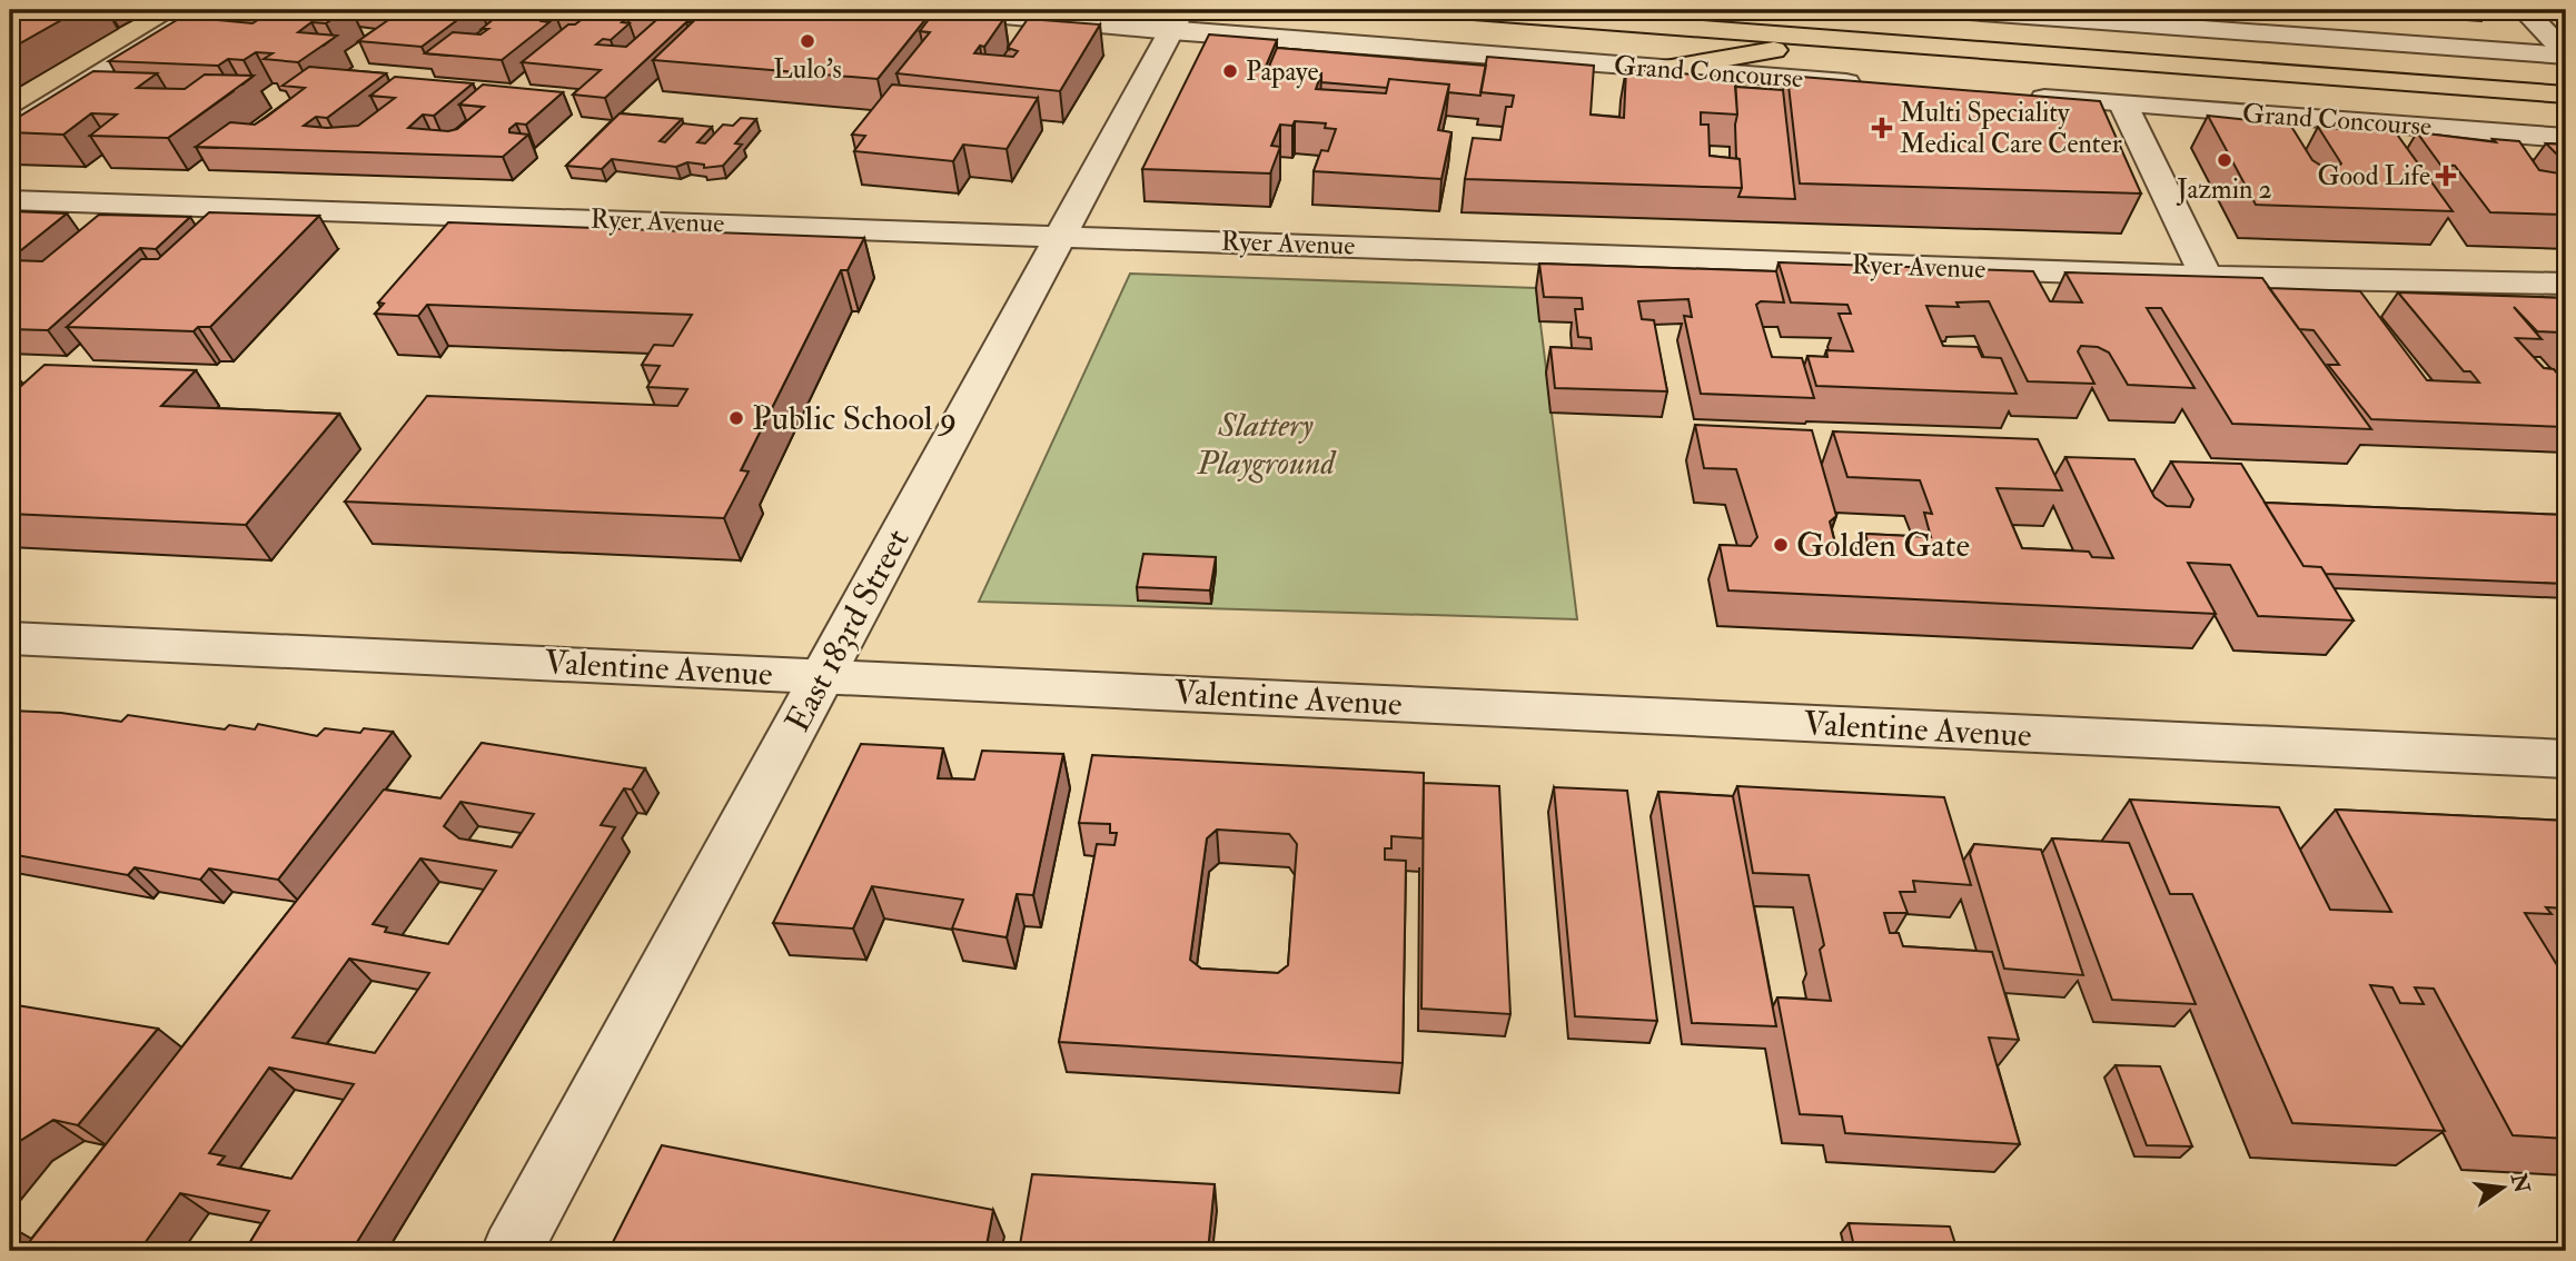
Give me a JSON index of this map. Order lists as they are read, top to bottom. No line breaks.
{"streets":{"main road":["Grand Concourse"],"street":["Ryer Avenue","East 183rd Street","Valentine Avenue"]},"crossings":[["Grand Concourse","East 183rd Street"],["Ryer Avenue","East 183rd Street"],["East 183rd Street","Valentine Avenue"]],"parks":["Slattery Playground"],"places":{"other":["Lulo’s","Papaye","Jazmin 2","Public School 9","Golden Gate"],"health":["Multi Speciality Medical Care Center","Good Life"]},"north":"right"}
